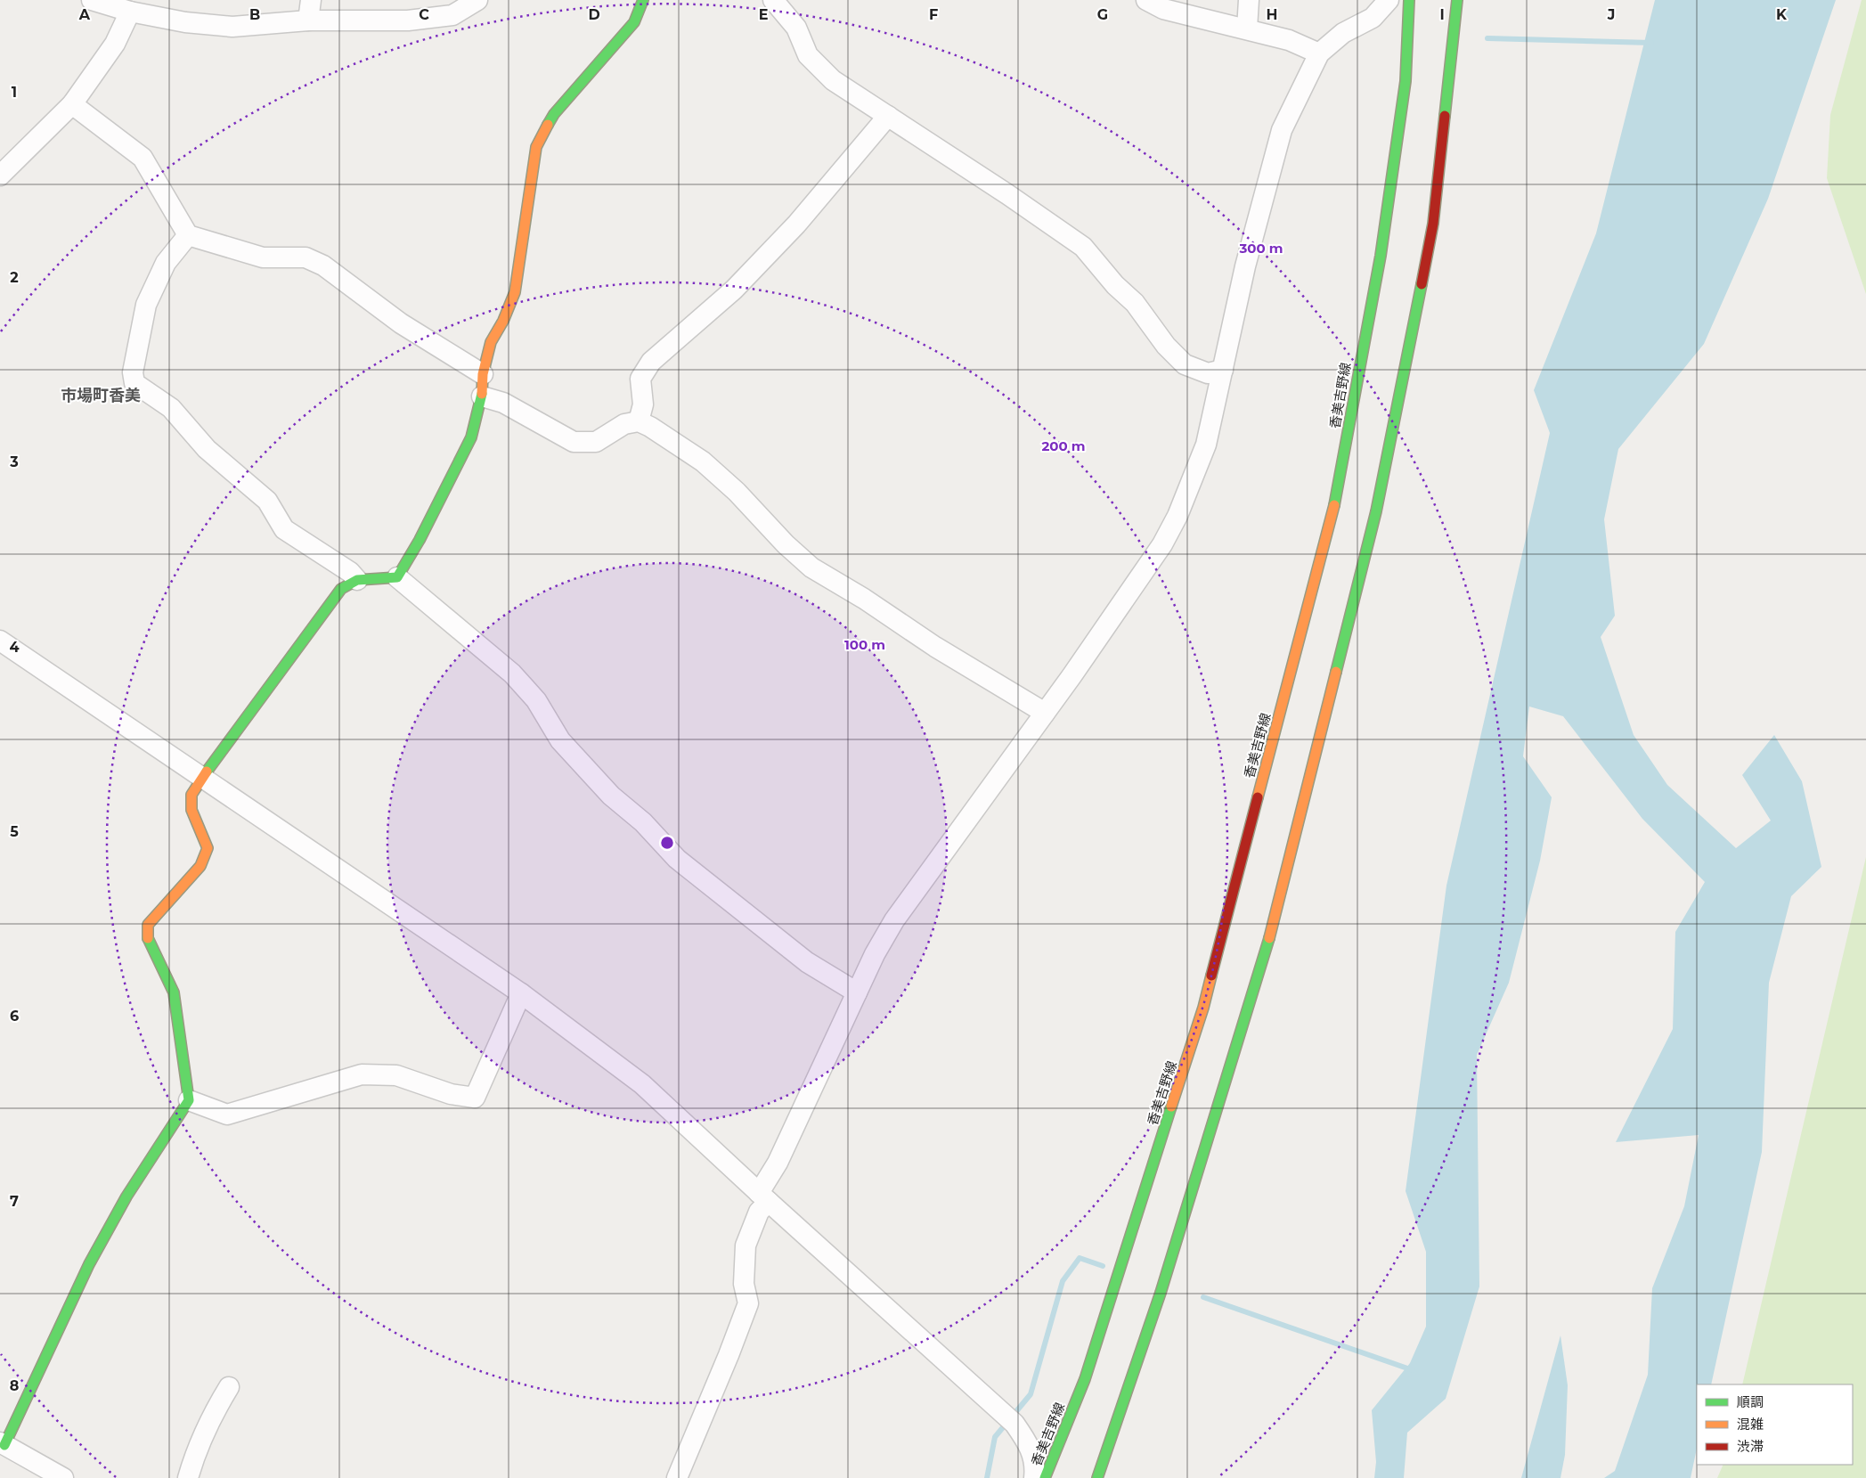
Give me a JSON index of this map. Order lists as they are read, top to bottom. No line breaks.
{"streets":{"street":["香美吉野線"]},"districts":["市場町香美"],"legend":["順調","混雑","渋滞"],"grid":{"columns":["A","B","C","D","E","F","G","H","I","J","K"],"rows":["1","2","3","4","5","6","7","8"]},"rings":["300 m","200 m","100 m"]}
